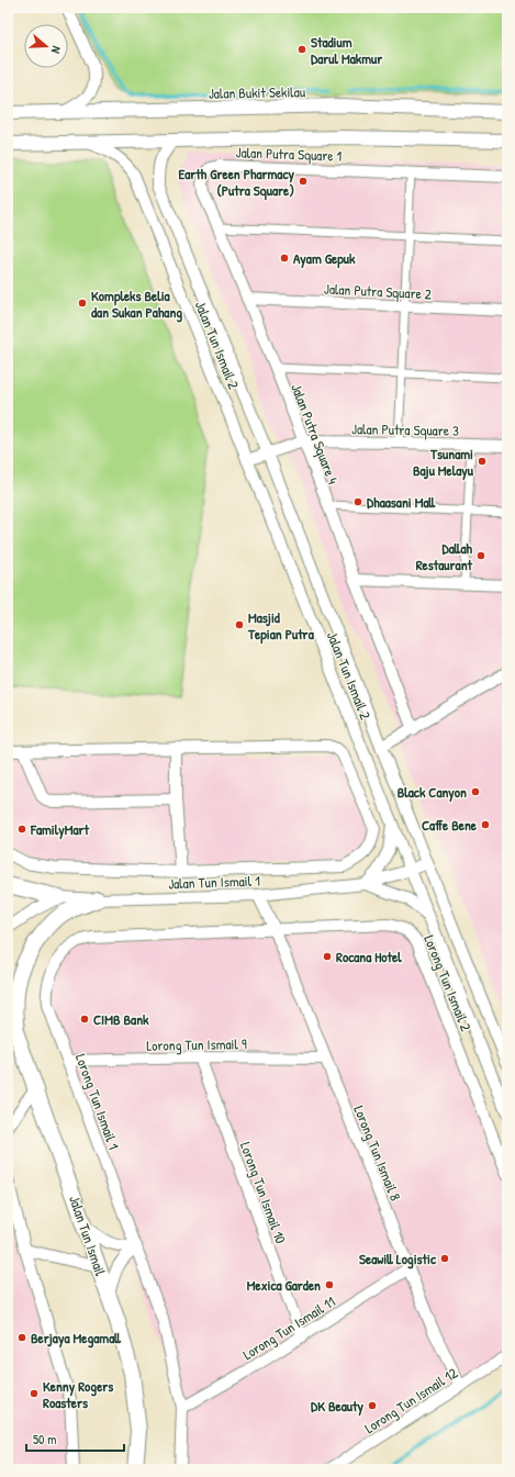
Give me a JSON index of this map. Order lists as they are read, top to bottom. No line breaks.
{"streets":{"main road":["Jalan Tun Ismail"],"street":["Jalan Bukit Sekilau","Jalan Putra Square 1","Jalan Putra Square 2","Jalan Tun Ismail 2","Jalan Putra Square 3","Jalan Putra Square 4","Jalan Tun Ismail 1","Lorong Tun Ismail 2","Lorong Tun Ismail 9","Lorong Tun Ismail 1","Lorong Tun Ismail 8","Lorong Tun Ismail 10","Lorong Tun Ismail 11","Lorong Tun Ismail 12"]},"crossings":[["Jalan Putra Square 1","Jalan Putra Square 2"],["Jalan Putra Square 1","Jalan Putra Square 4"],["Jalan Putra Square 2","Jalan Putra Square 4"],["Jalan Tun Ismail 2","Jalan Putra Square 3"],["Jalan Tun Ismail 2","Jalan Tun Ismail 1"],["Jalan Putra Square 3","Jalan Putra Square 4"],["Jalan Tun Ismail 1","Lorong Tun Ismail 8"],["Lorong Tun Ismail 2","Lorong Tun Ismail 1"],["Lorong Tun Ismail 2","Lorong Tun Ismail 8"],["Lorong Tun Ismail 9","Lorong Tun Ismail 1"],["Lorong Tun Ismail 9","Lorong Tun Ismail 8"],["Lorong Tun Ismail 9","Lorong Tun Ismail 10"],["Lorong Tun Ismail 1","Lorong Tun Ismail 8"],["Lorong Tun Ismail 1","Lorong Tun Ismail 11"],["Lorong Tun Ismail 8","Lorong Tun Ismail 11"],["Lorong Tun Ismail 8","Lorong Tun Ismail 12"],["Lorong Tun Ismail 10","Lorong Tun Ismail 11"]],"places":["Stadium Darul Makmur","Earth Green Pharmacy (Putra Square)","Ayam Gepuk","Kompleks Belia dan Sukan Pahang","Tsunami Baju Melayu","Dhaasani Mall","Dallah Restaurant","Masjid Tepian Putra","Black Canyon","Caffe Bene","FamilyMart","Rocana Hotel","CIMB Bank","Seawill Logistic","Mexica Garden","Berjaya Megamall","Kenny Rogers Roasters","DK Beauty"],"scale_bar":"50 m","north":"right"}
